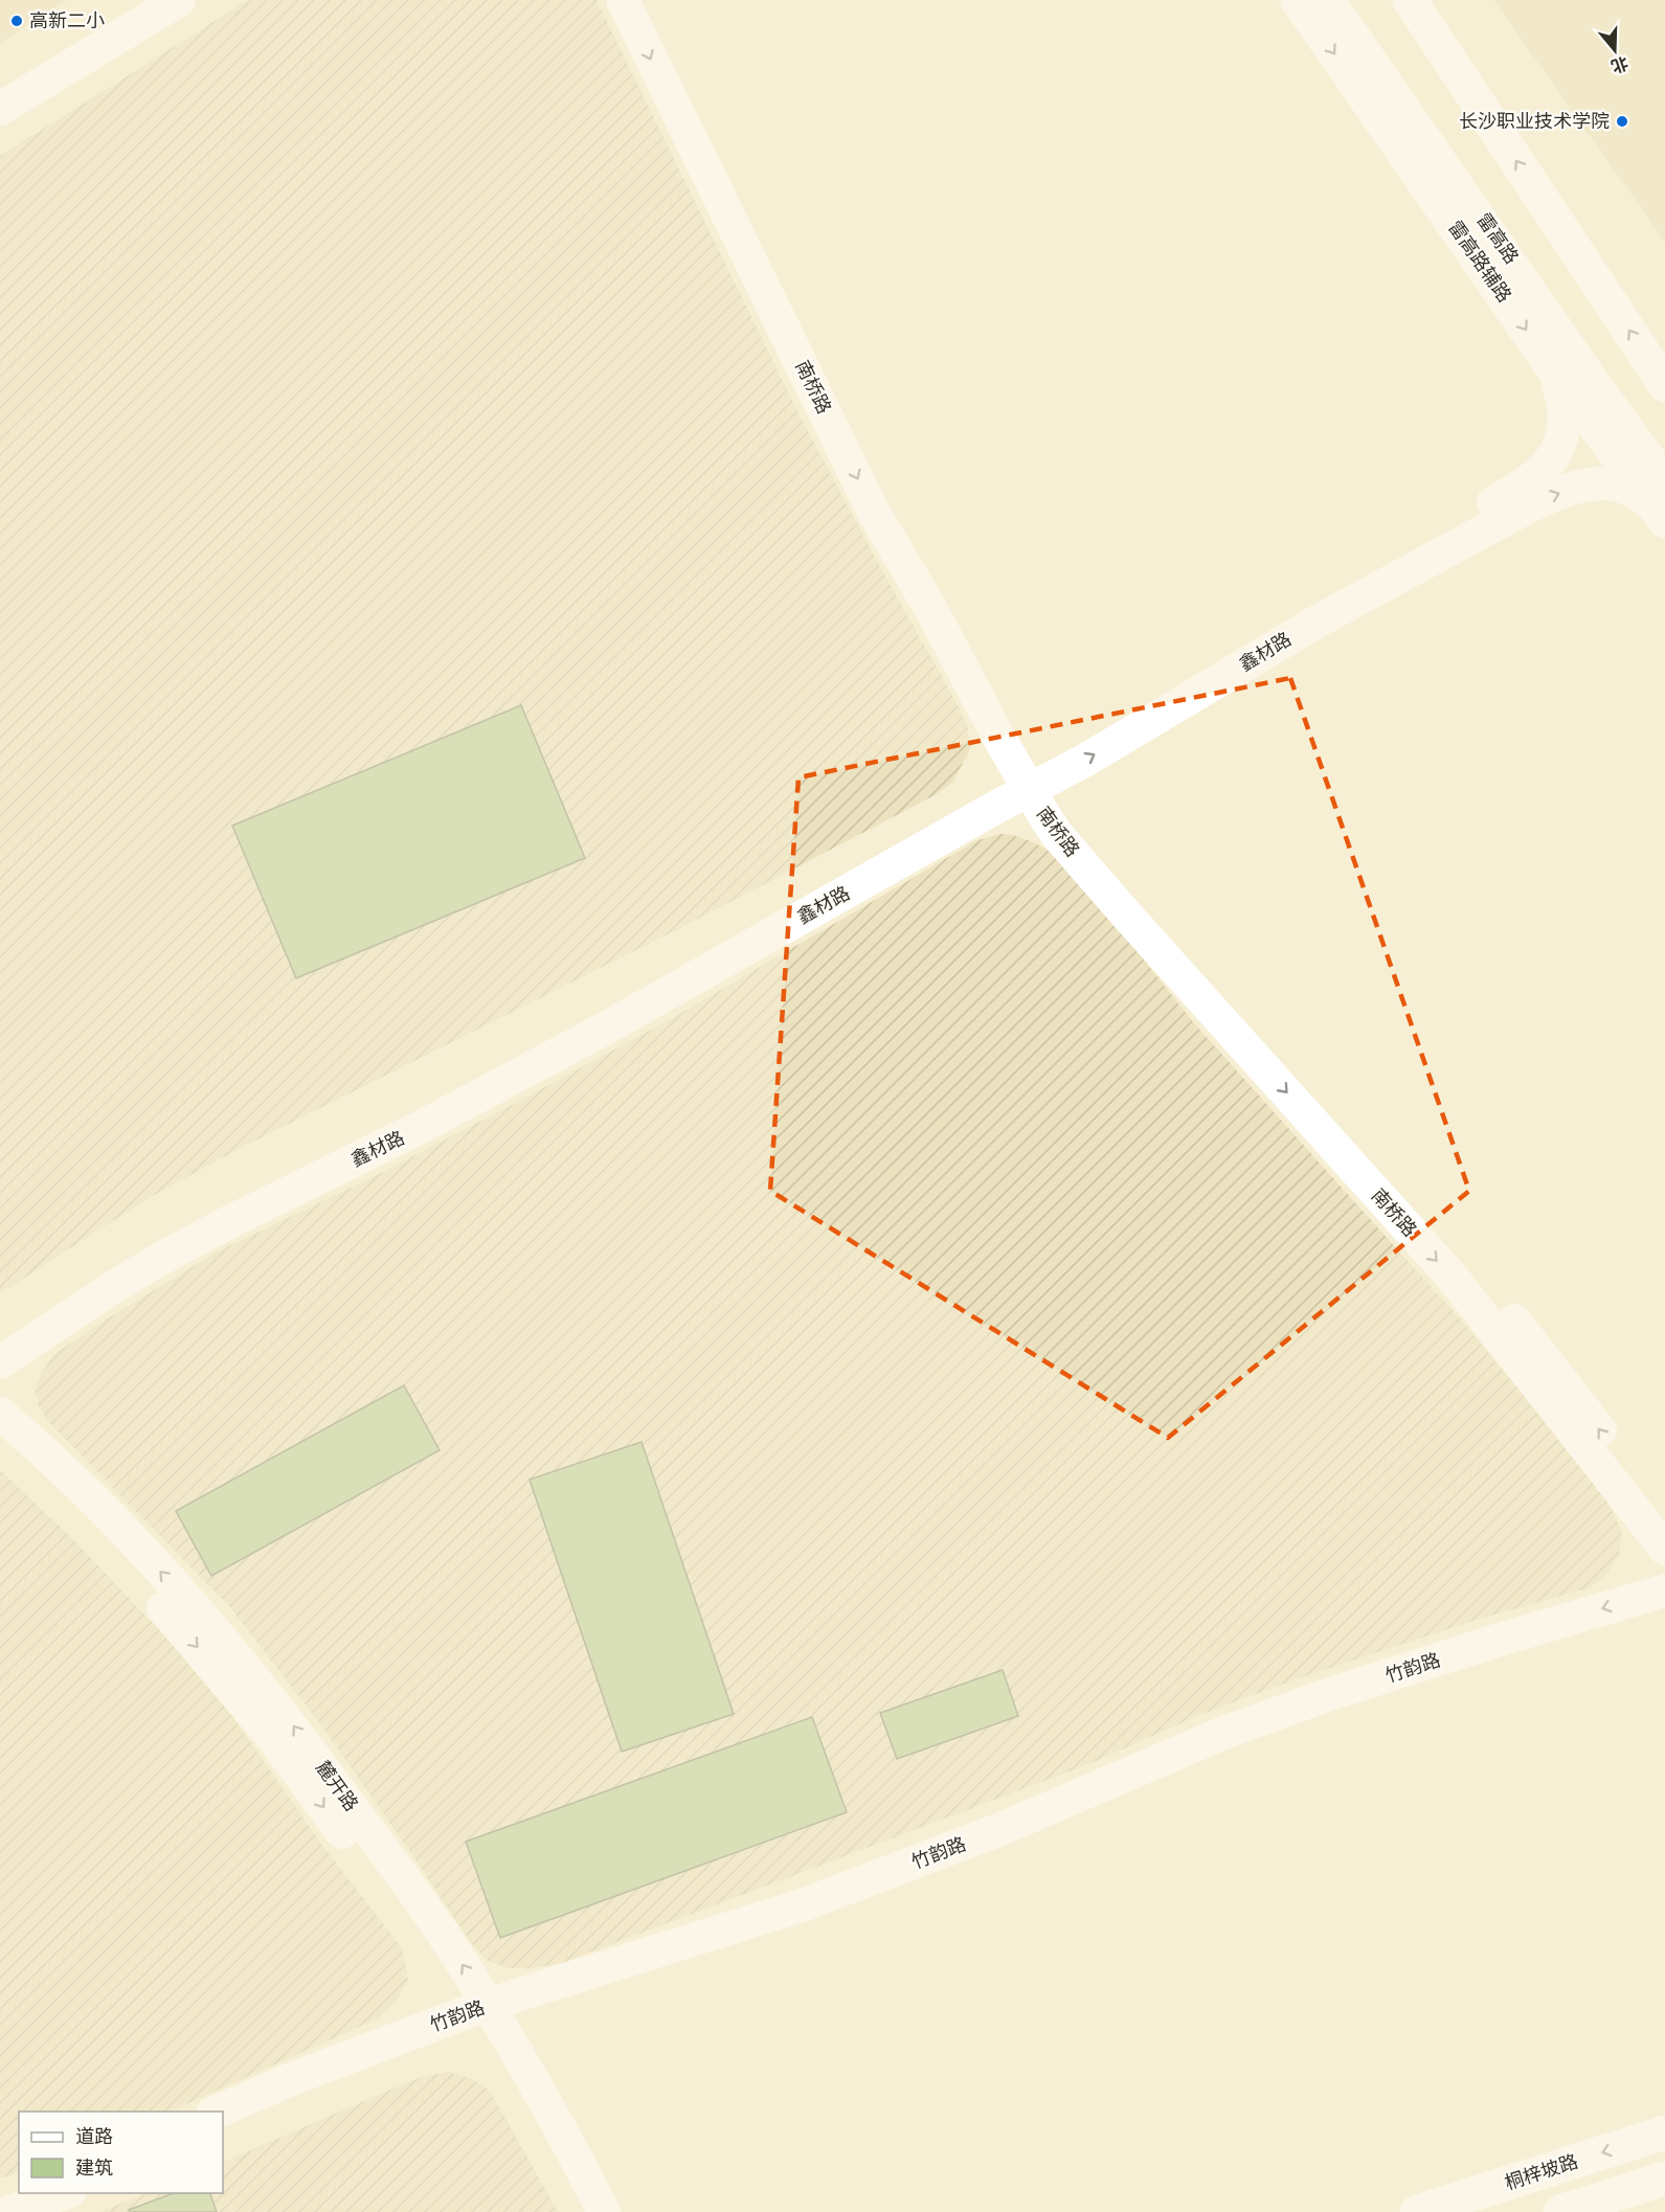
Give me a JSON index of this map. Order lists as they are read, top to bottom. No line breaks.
{"streets":{"main road":["雷高路辅路","南桥路","鑫材路","竹韵路","麓开路","桐梓坡路"],"street":["雷高路"]},"crossings":[["雷高路","雷高路辅路"],["雷高路","鑫材路"],["雷高路辅路","鑫材路"],["南桥路","鑫材路"],["竹韵路","麓开路"]],"places":["高新二小","长沙职业技术学院"],"legend":["道路","建筑"],"north":"bottom"}
